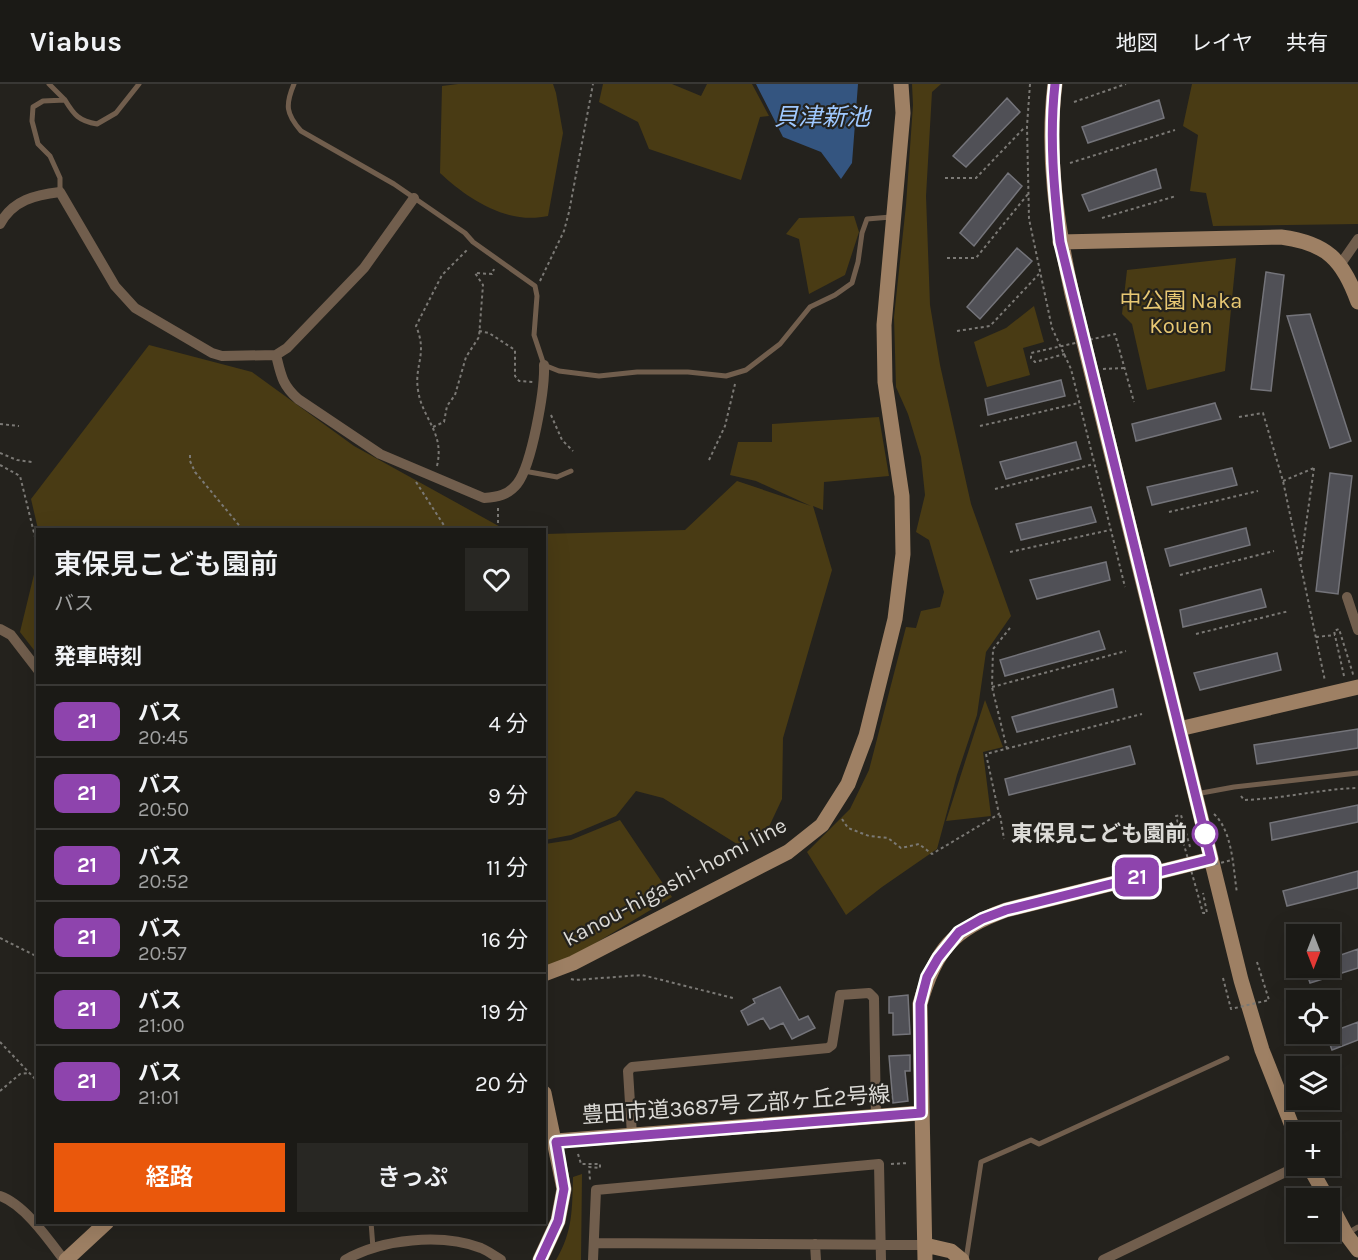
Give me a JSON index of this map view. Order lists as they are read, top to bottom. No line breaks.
{"streets":{"street":["kanou-higashi-homi line","豊田市道3687号 乙部ヶ丘2号線"]},"water":["貝津新池"],"parks":["中公園 Naka Kouen"],"places":["東保見こども園前"],"lines":["bus line 21"],"north":"bottom","page":{"header":"Viabus","nav":["地図","レイヤ","共有"],"on_map":"21","heading":[["東保見こども園前","バス"],"発車時刻"],"list":[{"mark":"21","name":"バス","note":"20:45","value":"4 分"},{"mark":"21","name":"バス","note":"20:50","value":"9 分"},{"mark":"21","name":"バス","note":"20:52","value":"11 分"},{"mark":"21","name":"バス","note":"20:57","value":"16 分"},{"mark":"21","name":"バス","note":"21:00","value":"19 分"},{"mark":"21","name":"バス","note":"21:01","value":"20 分"}],"map_buttons":["+","−"],"buttons":["経路","きっぷ"]}}
